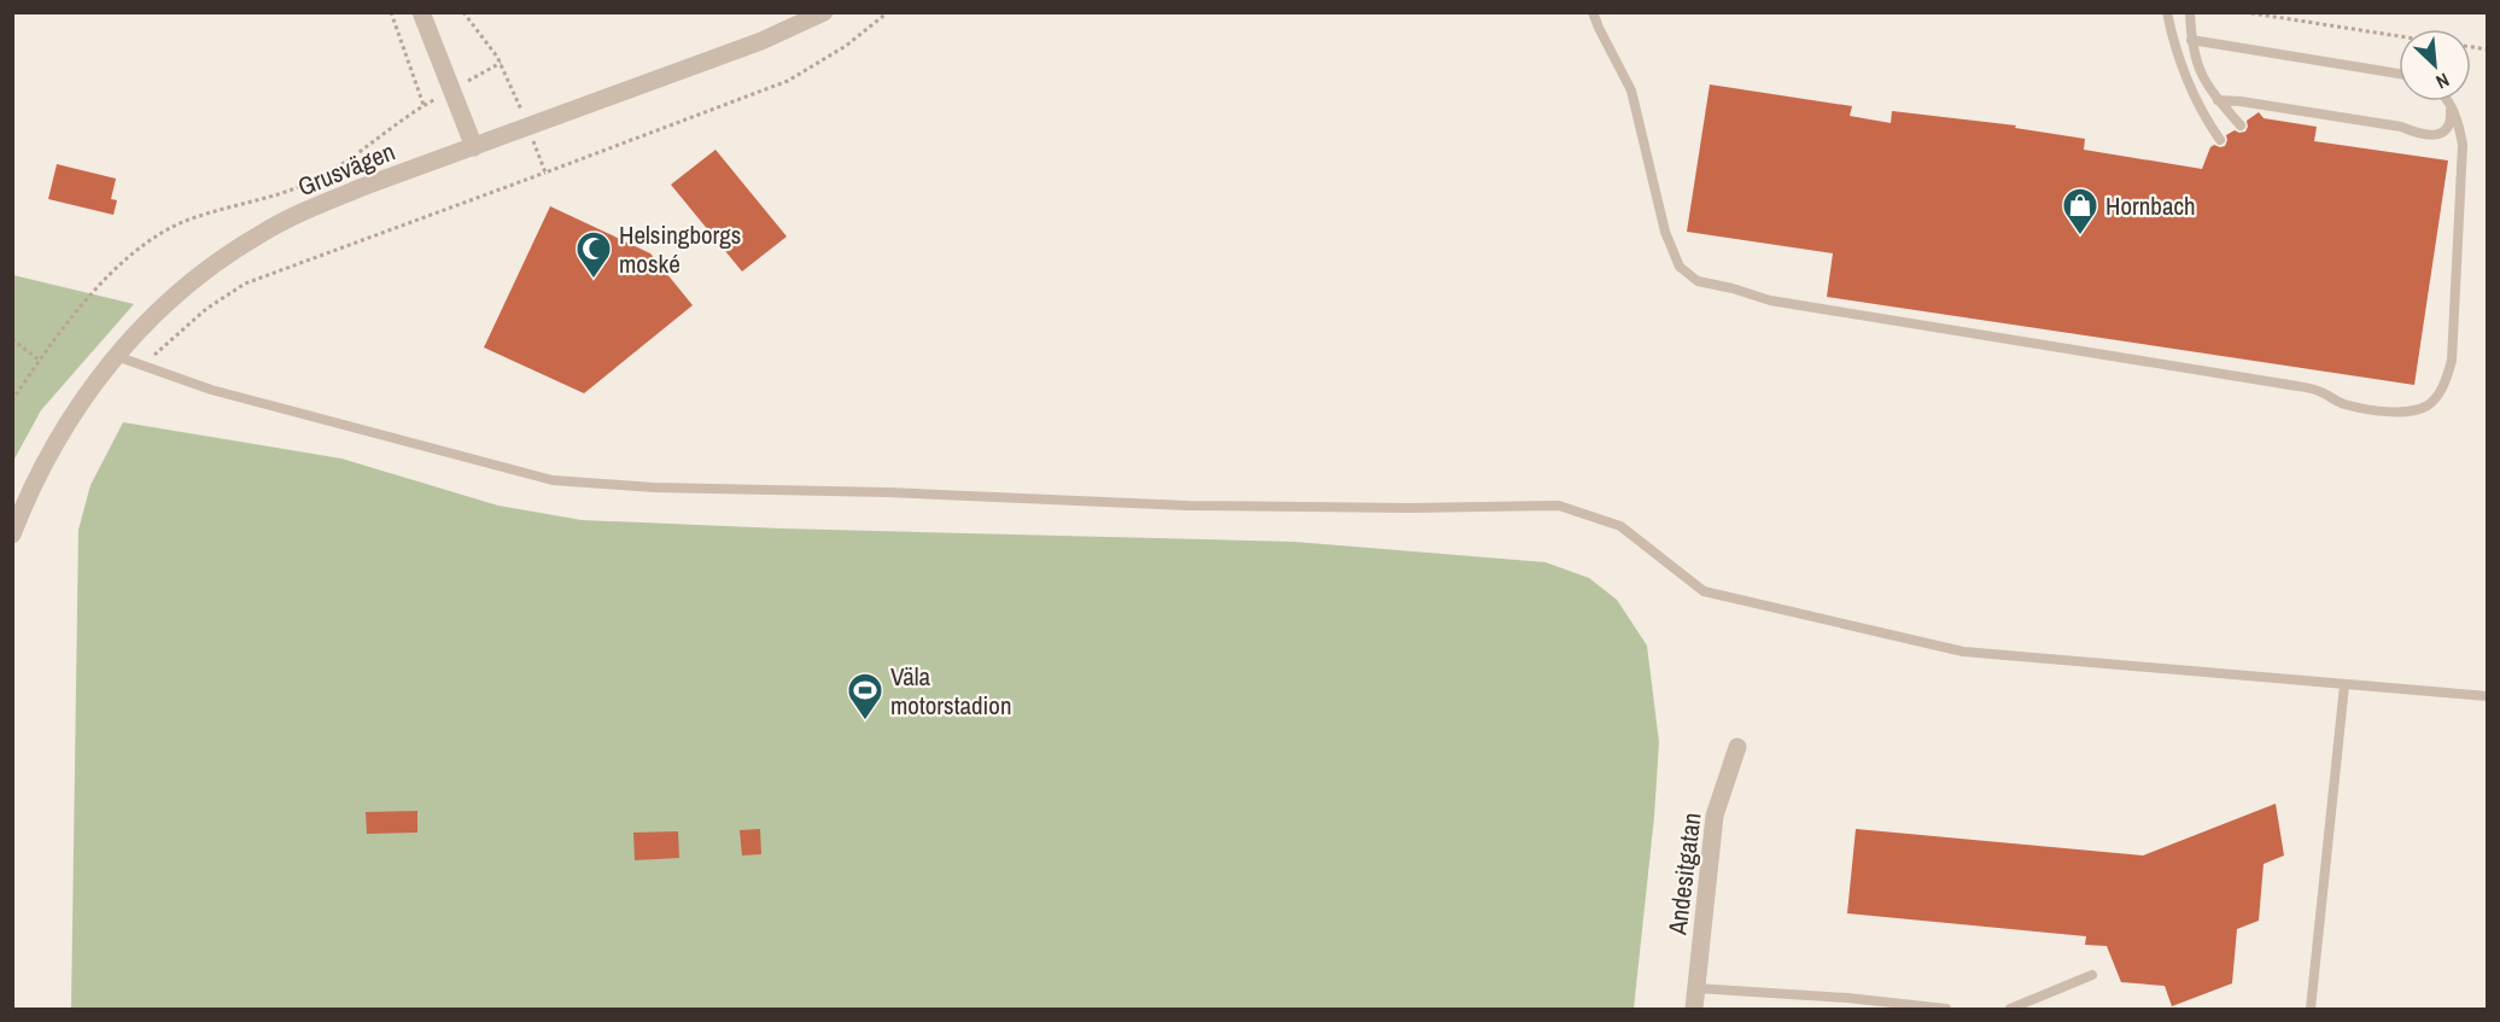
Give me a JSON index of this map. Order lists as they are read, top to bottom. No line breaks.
{"streets":{"street":["Grusvägen","Andesitgatan"]},"places":{"shop":["Hornbach"],"mosque":["Helsingborgs moské"],"sports":["Väla motorstadion"]},"north":"bottom right"}
